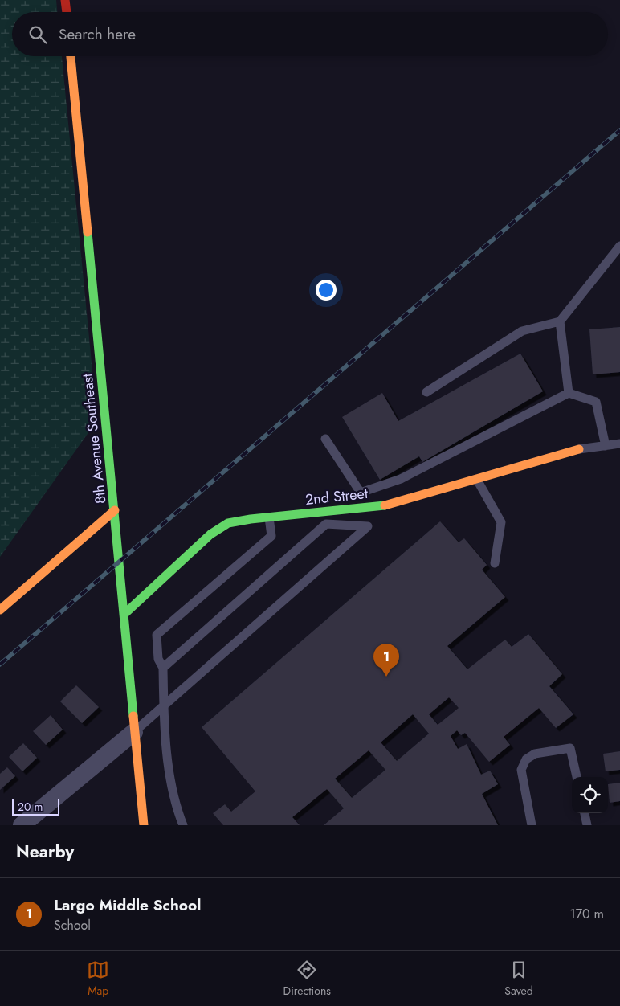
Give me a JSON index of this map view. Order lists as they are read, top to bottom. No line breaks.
{"streets":{"street":["8th Avenue Southeast","2nd Street"]},"crossings":[["8th Avenue Southeast","2nd Street"]],"scale_bar":"20 m","page":{"search":"Search here","pins":"1","scale":"20 m","heading":"Nearby","list":[{"mark":"1","name":"Largo Middle School","note":"School","value":"170 m"}],"nav":["Map","Directions","Saved"]}}
